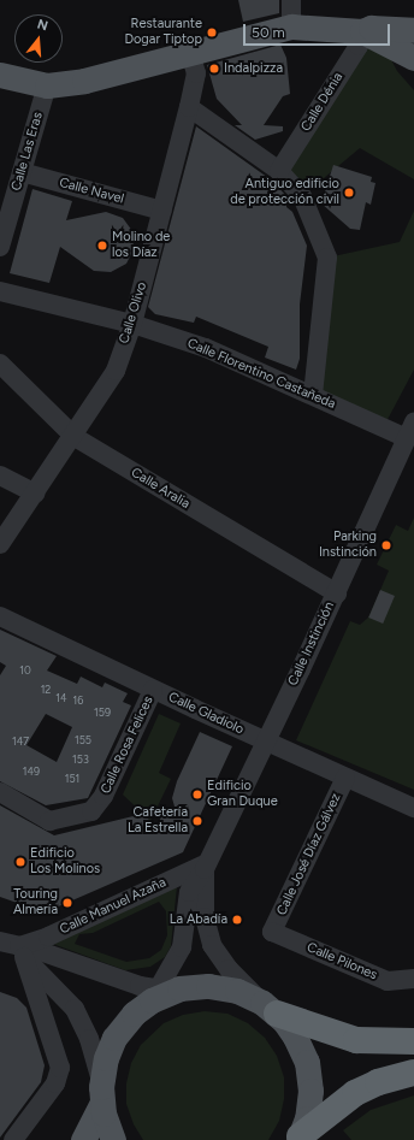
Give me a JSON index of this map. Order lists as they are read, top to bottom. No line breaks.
{"streets":{"street":["Calle Dénia","Calle Las Eras","Calle Navel","Calle Olivo","Calle Florentino Castañeda","Calle Aralia","Calle Instinción","Calle Gladiolo","Calle Rosa Felices","Calle José Díaz Gálvez","Calle Manuel Azaña","Calle Pilones"]},"crossings":[["Calle Las Eras","Calle Navel"],["Calle Navel","Calle Olivo"],["Calle Olivo","Calle Florentino Castañeda"],["Calle Olivo","Calle Aralia"],["Calle Florentino Castañeda","Calle Instinción"],["Calle Aralia","Calle Instinción"],["Calle Instinción","Calle Gladiolo"],["Calle Instinción","Calle Manuel Azaña"],["Calle Gladiolo","Calle Rosa Felices"],["Calle Gladiolo","Calle José Díaz Gálvez"],["Calle José Díaz Gálvez","Calle Pilones"]],"places":["Restaurante Dogar Tiptop","Indalpizza","Antiguo edificio de protección civil","Molino de los Díaz","Parking Instinción","Edificio Gran Duque","Cafetería La Estrella","Edificio Los Molinos","Touring Almería","La Abadía"],"house_numbers":["10","12","14","16","159","155","147","153","149","151"],"scale_bar":"50 m","north":"top"}
